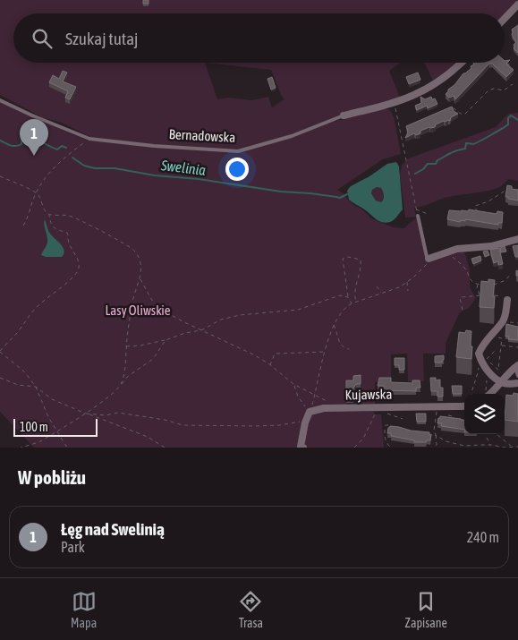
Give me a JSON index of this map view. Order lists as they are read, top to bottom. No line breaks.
{"streets":{"street":["Bernadowska","Kujawska"]},"water":["Swelinia"],"parks":["Lasy Oliwskie"],"scale_bar":"100 m","page":{"search":"Szukaj tutaj","pins":"1","scale":"100 m","heading":"W pobliżu","list":[{"mark":"1","name":"Łęg nad Swelinią","note":"Park","value":"240 m"}],"nav":["Mapa","Trasa","Zapisane"]}}
